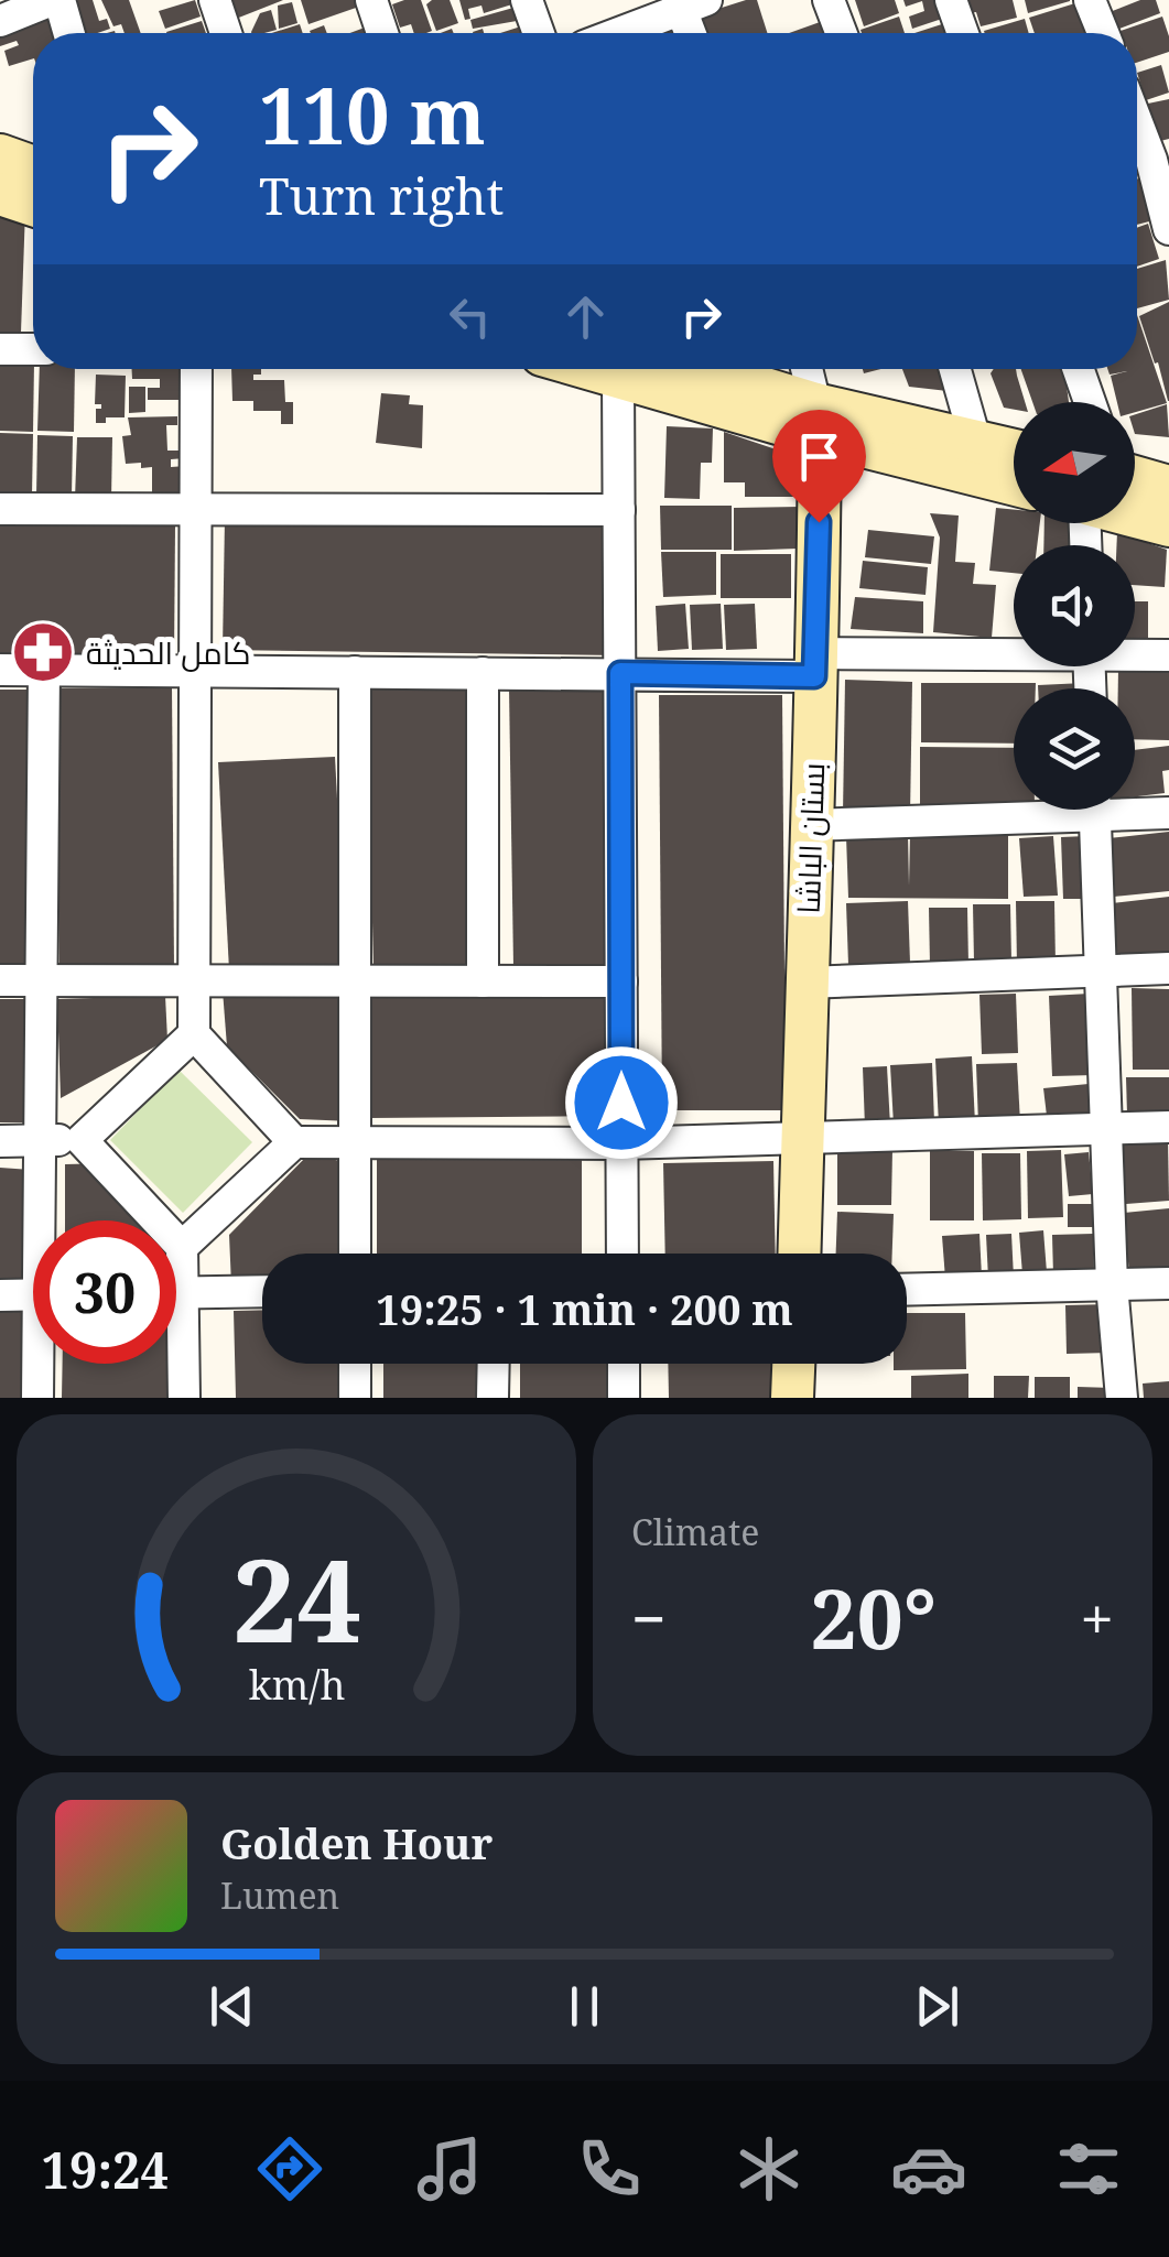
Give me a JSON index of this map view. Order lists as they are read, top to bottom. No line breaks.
{"streets":{"main road":["بستان الباشا"]},"places":{"pharmacy":["كامل الحديثة"]},"north":"left","page":{"turn":["110 m","Turn right"],"limit":"30","trip":"19:25 · 1 min · 200 m","tile":"Climate","heat":["−","20°","+"],"song":["Golden Hour","Lumen"],"tabs":"19:24","gauge":["24","km/h"]}}
